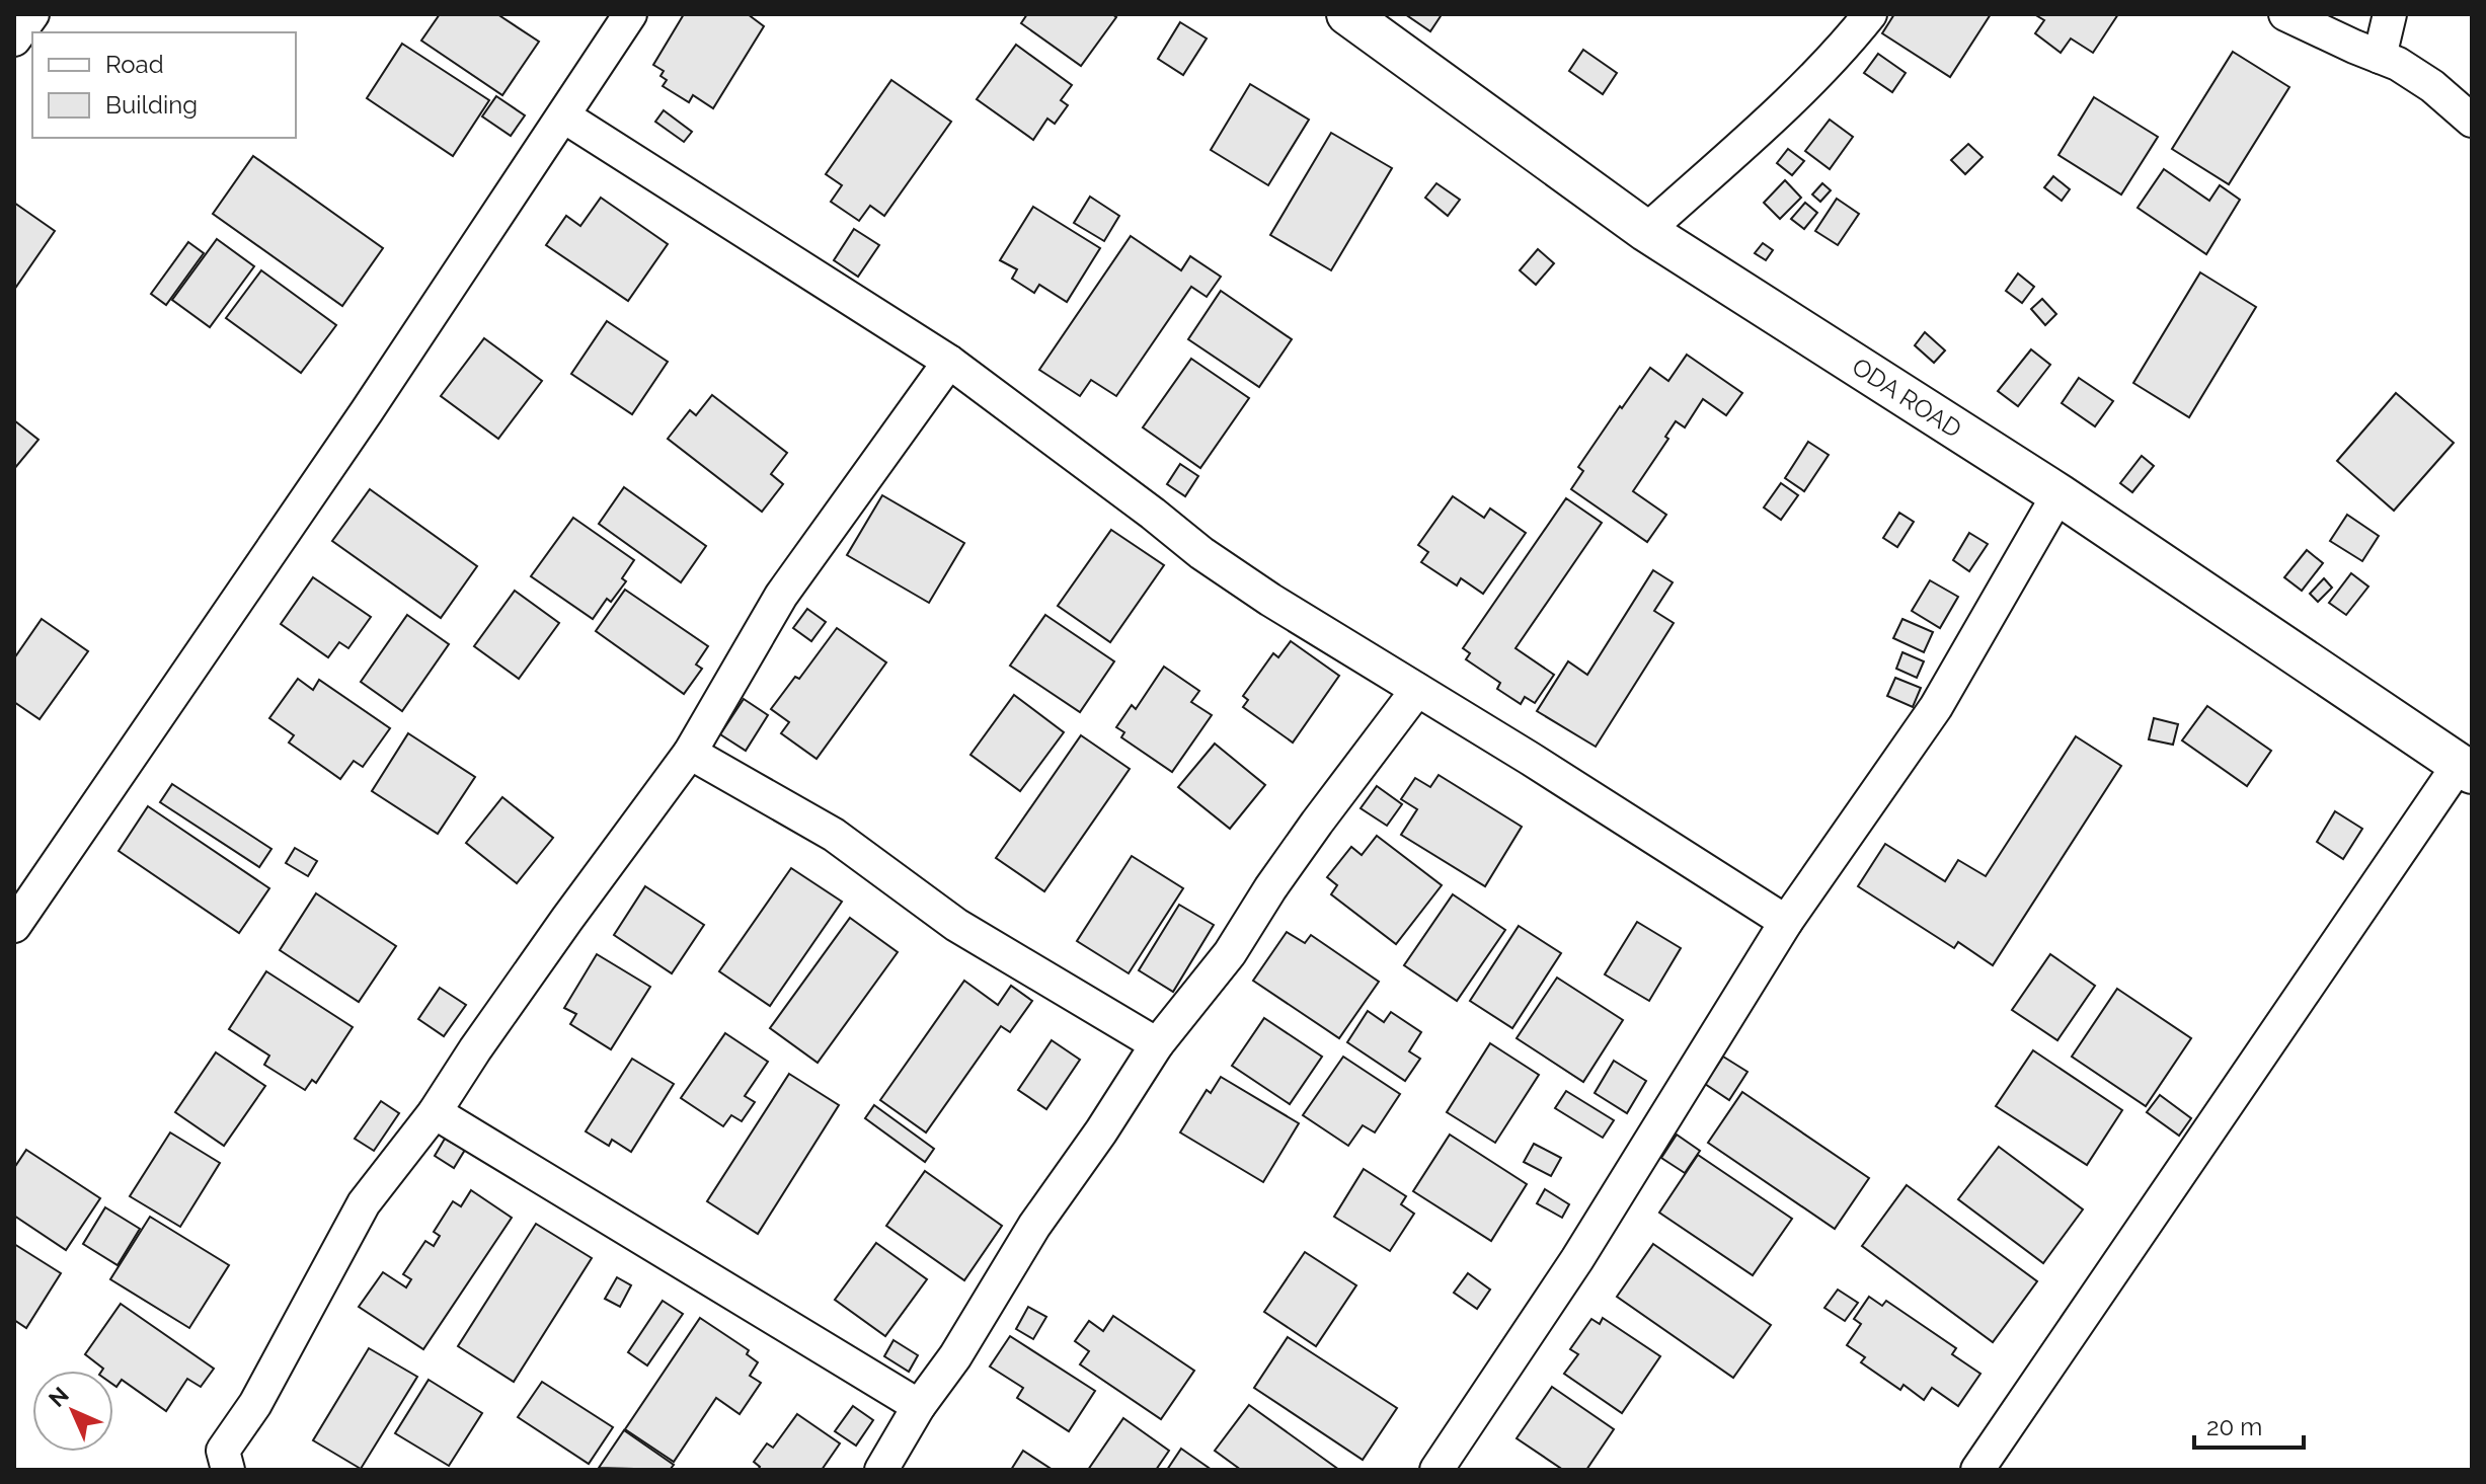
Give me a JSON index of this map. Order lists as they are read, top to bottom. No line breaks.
{"streets":{"street":["ODA ROAD"]},"legend":["Road","Building"],"scale_bar":"20 m","north":"top left"}
